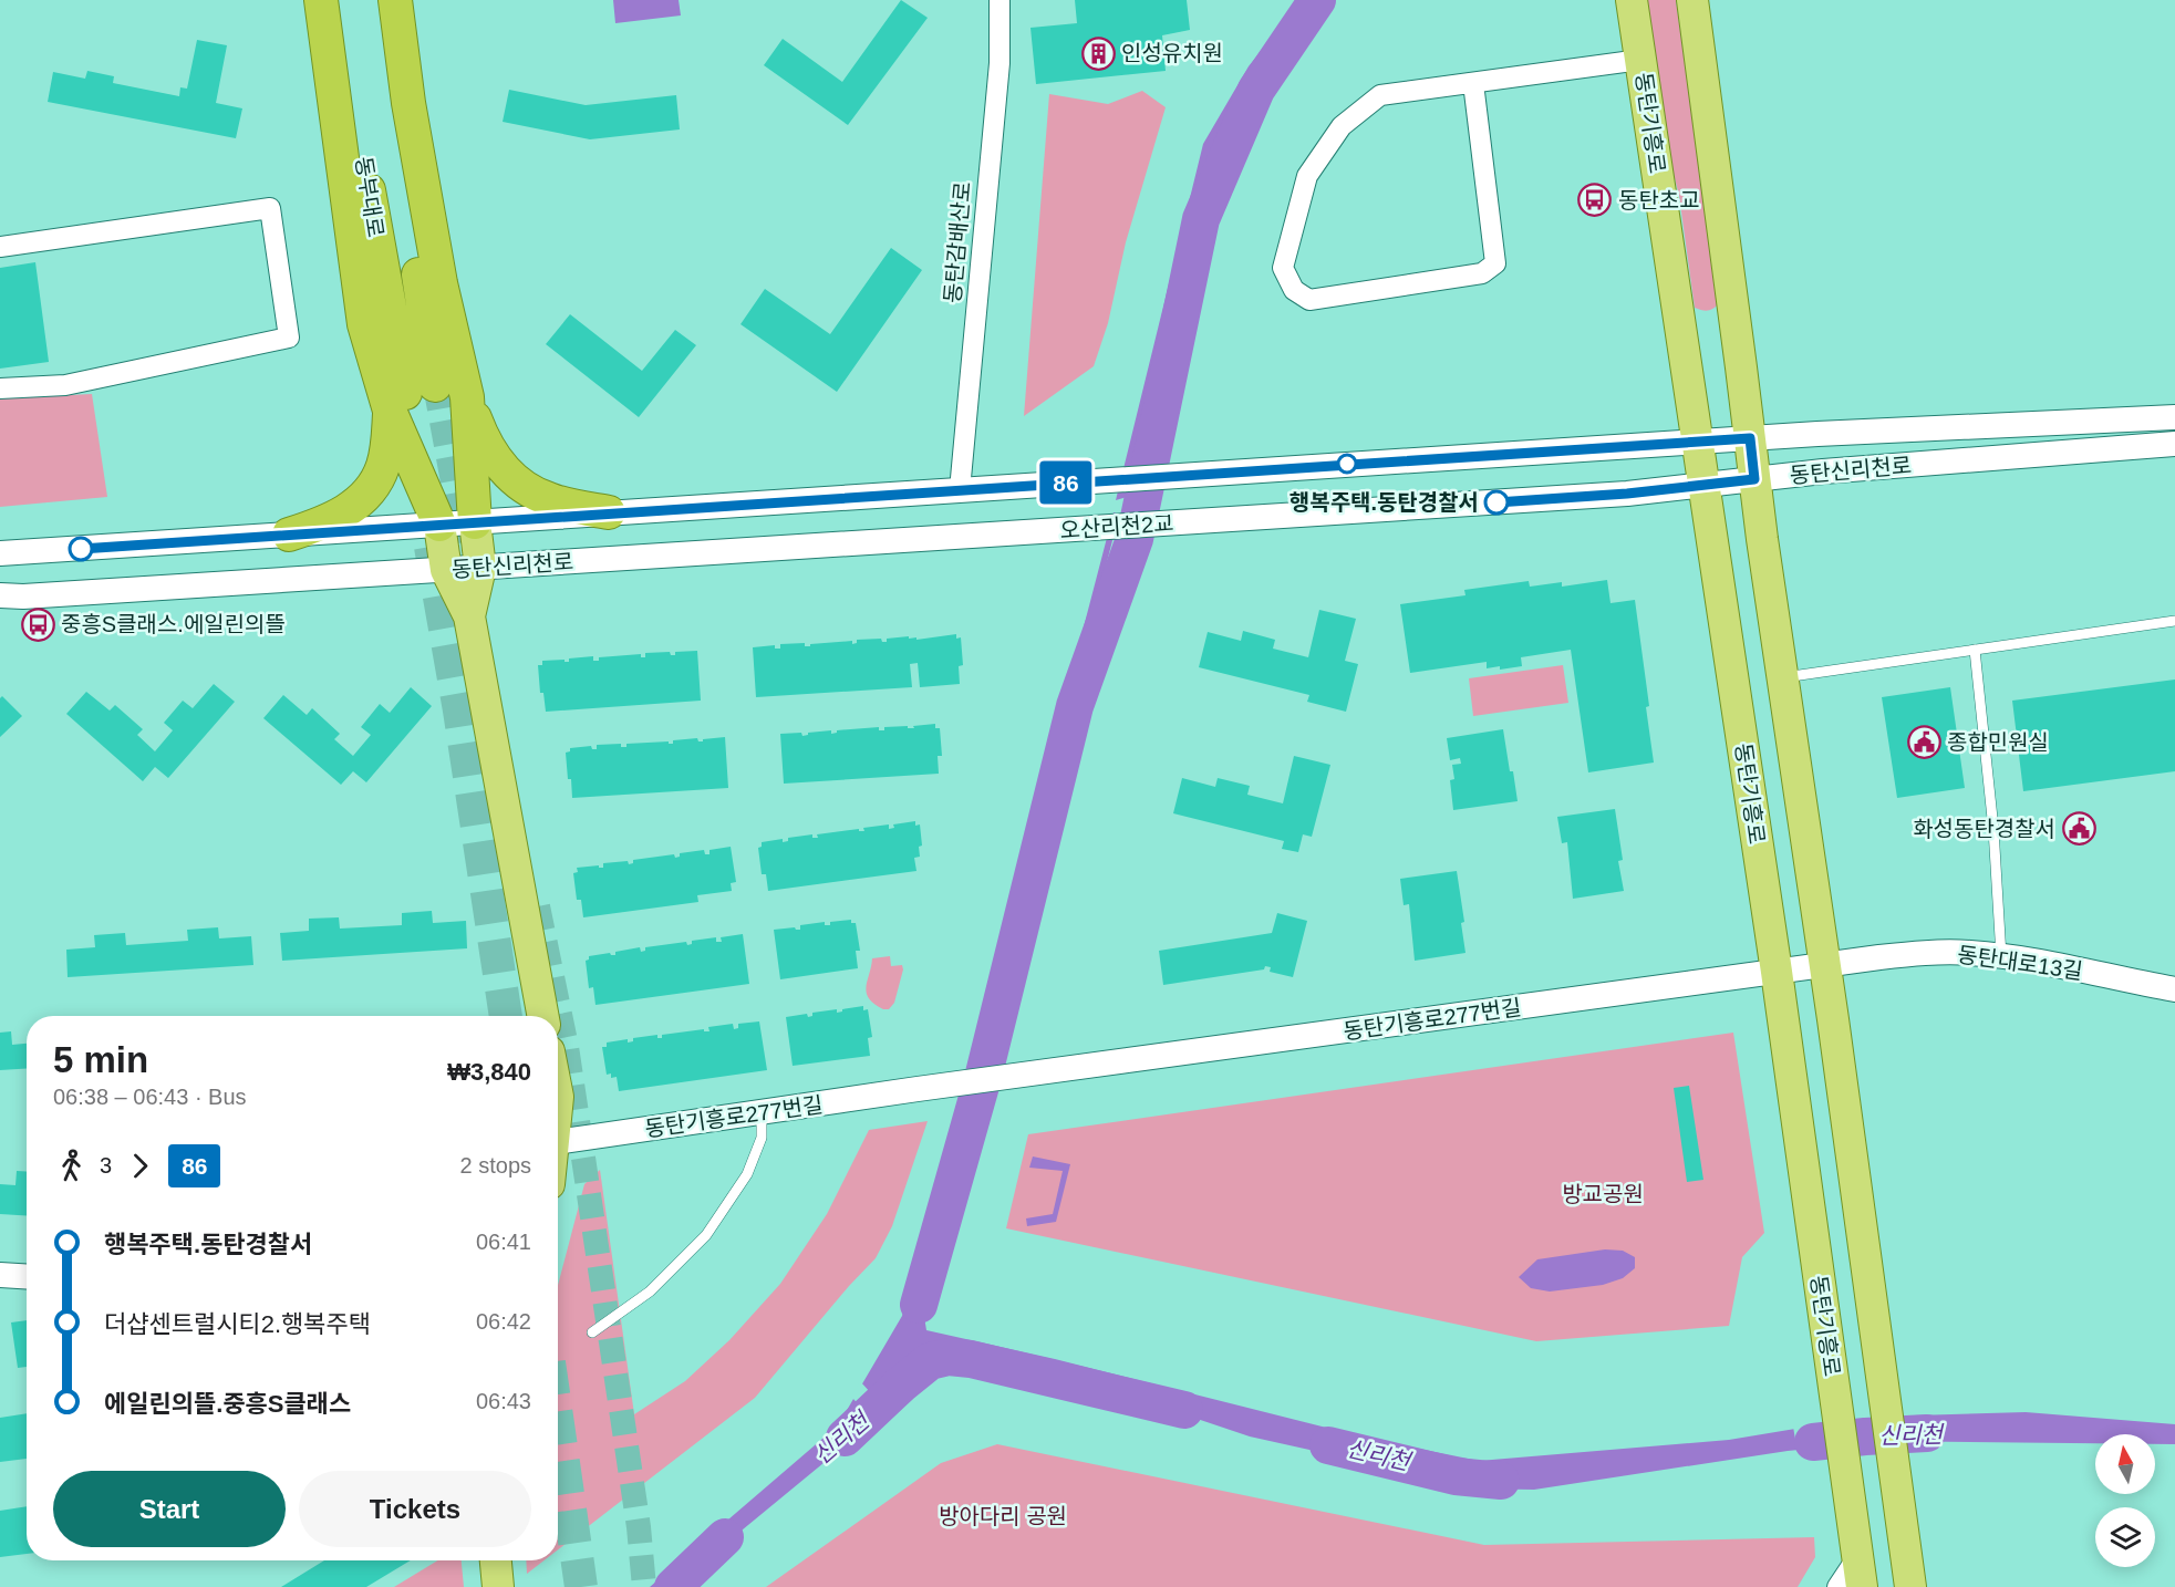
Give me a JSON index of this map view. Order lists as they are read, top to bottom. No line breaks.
{"streets":{"highway":["동부대로"],"main road":["동탄기흥로"],"street":["동탄감배산로","동탄신리천로","오산리천2교","동탄대로13길","동탄기흥로277번길"]},"crossings":[["동탄기흥로","동탄신리천로"],["동탄기흥로","동탄기흥로277번길"],["동탄감배산로","동탄신리천로"],["동탄신리천로","오산리천2교"],["동탄대로13길","동탄기흥로277번길"]],"water":["신리천"],"parks":["방교공원","방아다리 공원"],"places":{"building":["인성유치원"],"bus stop":["동탄초교","중흥S클래스.에일린의뜰"],"other":["행복주택.동탄경찰서"],"public building":["종합민원실","화성동탄경찰서"]},"lines":["bus line 86"],"north":"top","page":{"on_map":"86","heading":["5 min","06:38 – 06:43 · Bus","₩3,840"],"legs":["3","86","2 stops"],"list":[{"name":"행복주택.동탄경찰서","value":"06:41"},{"name":"더샵센트럴시티2.행복주택","value":"06:42"},{"name":"에일린의뜰.중흥S클래스","value":"06:43"}],"buttons":["Start","Tickets"]}}
